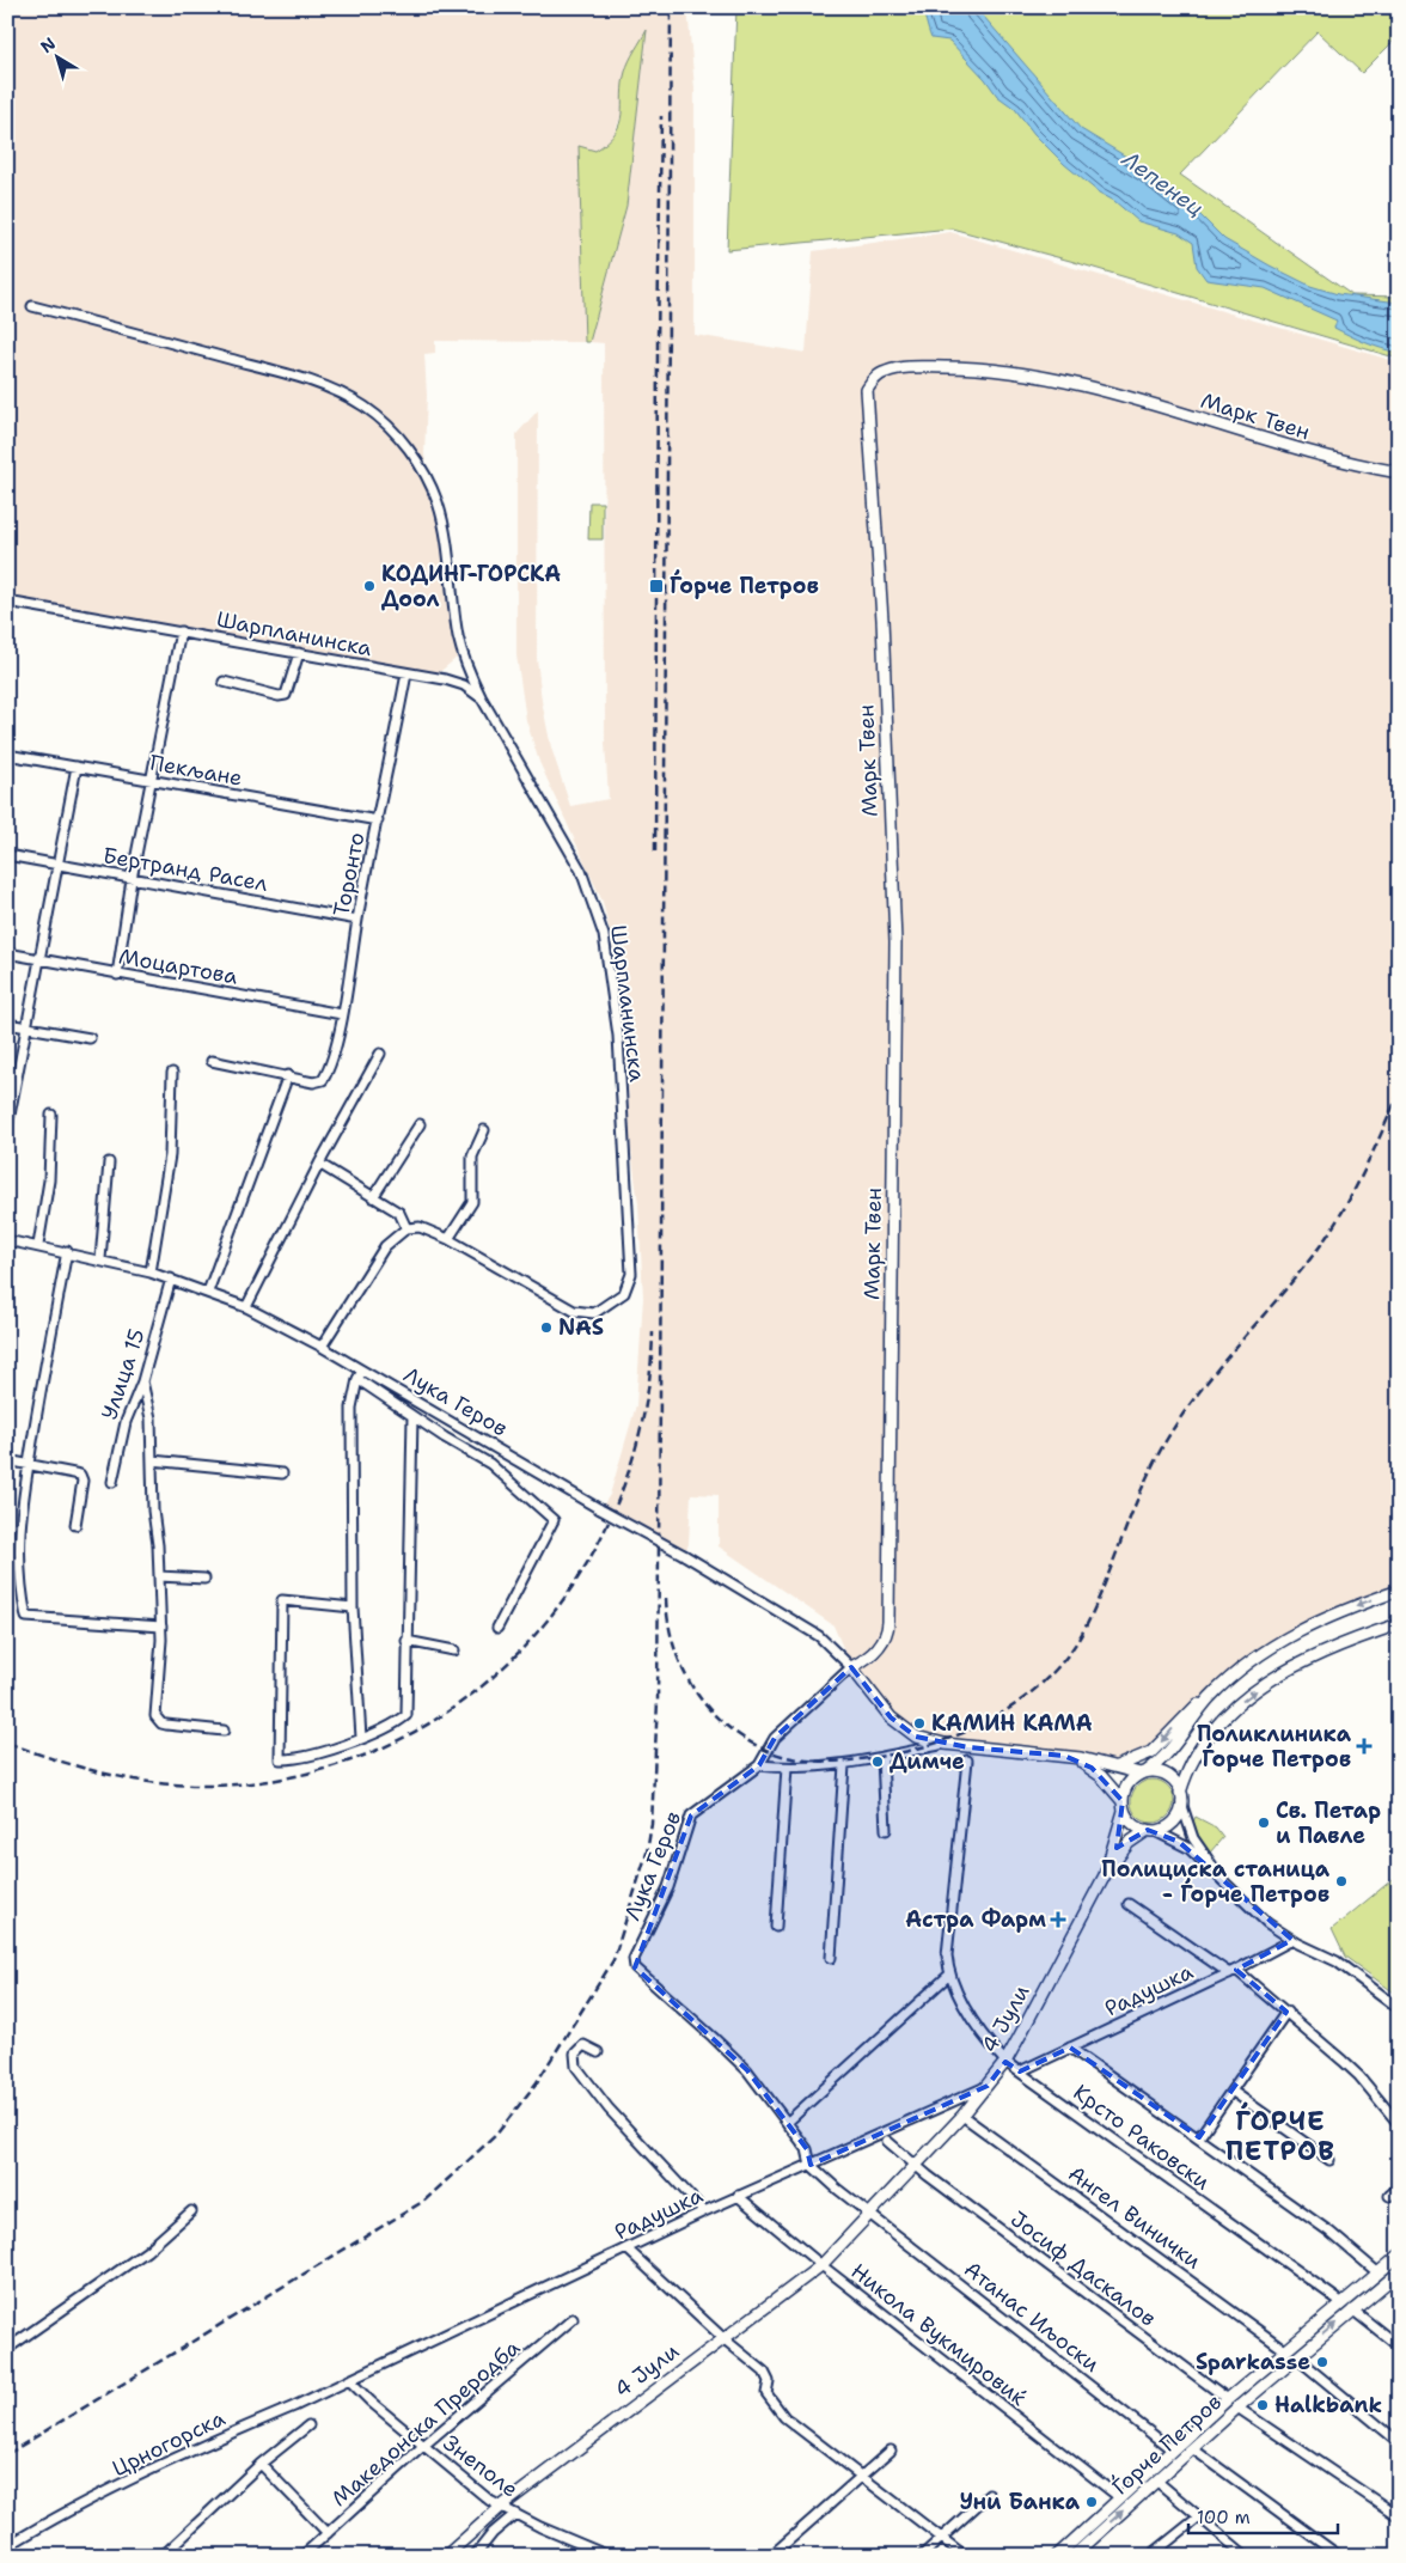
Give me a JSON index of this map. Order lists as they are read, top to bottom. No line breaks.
{"streets":{"street":["Марк Твен","Шарпланинска","Пекљане","Бертранд Расел","Торонто","Моцартова","Улица 15","Лука Геров","Радушка","4 Јули","Крсто Раковски","Ангел Винички","Јосиф Даскалов","Aтанас Иљоски","Никола Вукмировиќ","Македонска Преродба","Црногорска","Ѓорче Петров","Знеполе"]},"crossings":[["Марк Твен","Лука Геров"],["Шарпланинска","Торонто"],["Пекљане","Торонто"],["Бертранд Расел","Торонто"],["Торонто","Моцартова"],["Улица 15","Лука Геров"],["Лука Геров","4 Јули"],["Радушка","4 Јули"],["Радушка","Крсто Раковски"],["Радушка","Никола Вукмировиќ"],["Радушка","Црногорска"],["Радушка","Знеполе"],["4 Јули","Крсто Раковски"],["4 Јули","Ангел Винички"],["4 Јули","Јосиф Даскалов"],["4 Јули","Aтанас Иљоски"],["4 Јули","Никола Вукмировиќ"],["4 Јули","Знеполе"],["Крсто Раковски","Ѓорче Петров"],["Ангел Винички","Ѓорче Петров"],["Јосиф Даскалов","Ѓорче Петров"],["Aтанас Иљоски","Ѓорче Петров"],["Никола Вукмировиќ","Ѓорче Петров"],["Македонска Преродба","Знеполе"],["Црногорска","Знеполе"]],"districts":["ЃОРЧЕ ПЕТРОВ"],"water":["Лепенец"],"places":{"other":["КОДИНГ-ГОРСКА Доол","NAS","КАМИН КАМА","Димче","Св. Петар и Павле","Полициска станица - Ѓорче Петров","Sparkasse","Halkbank","Уни Банка"],"transit":["Ѓорче Петров"],"health":["Поликлиника Ѓорче Петров","Астра Фарм"]},"scale_bar":"100 m","north":"top left"}
